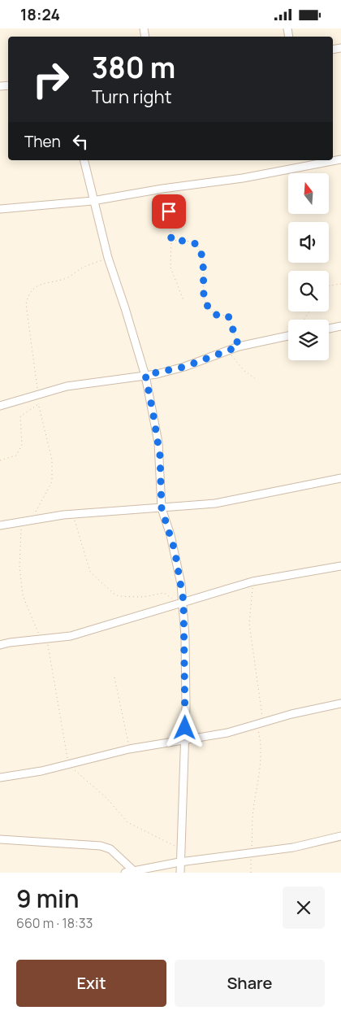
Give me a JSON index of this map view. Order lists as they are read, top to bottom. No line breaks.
{"north":"top","page":{"status":"18:24","turn":["380 m","Turn right"],"then":"Then","heading":["9 min","660 m · 18:33"],"buttons":["Exit","Share"]}}
